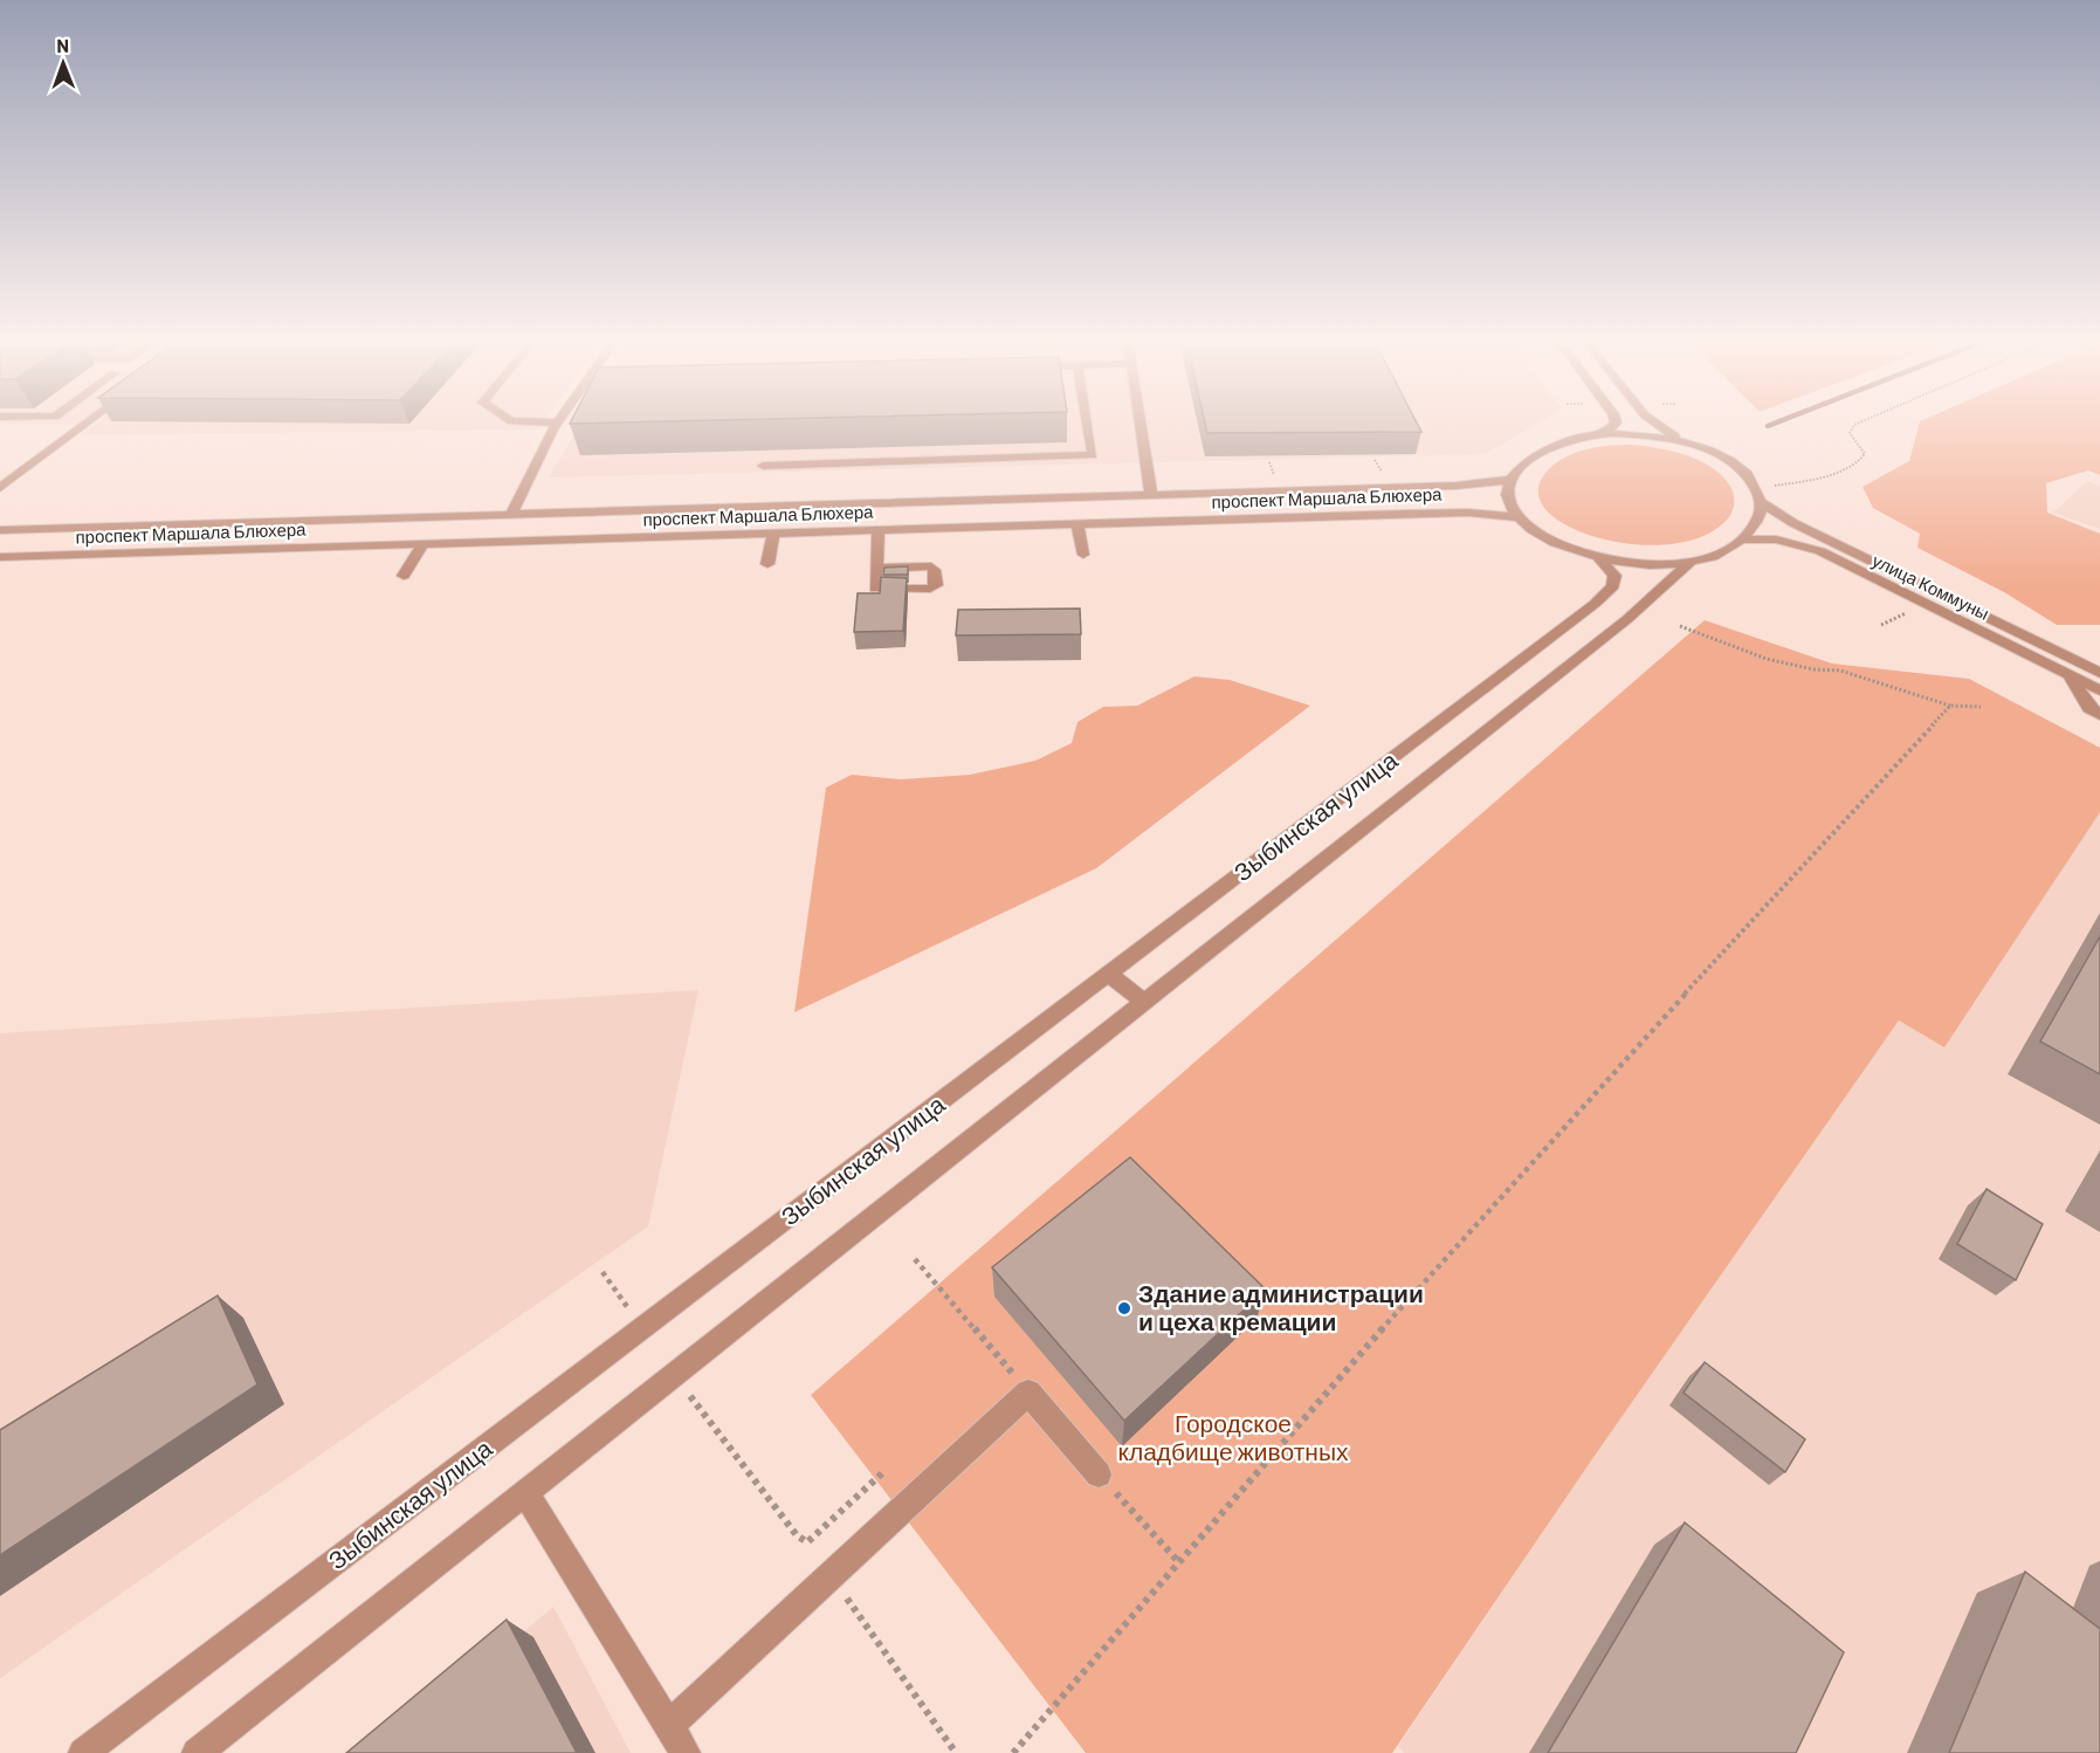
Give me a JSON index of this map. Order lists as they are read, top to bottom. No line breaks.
{"streets":{"street":["проспект Маршала Блюхера","улица Коммуны","Зыбинская улица"]},"parks":["Городское кладбище животных"],"places":["Здание администрации и цеха кремации"],"north":"top"}
